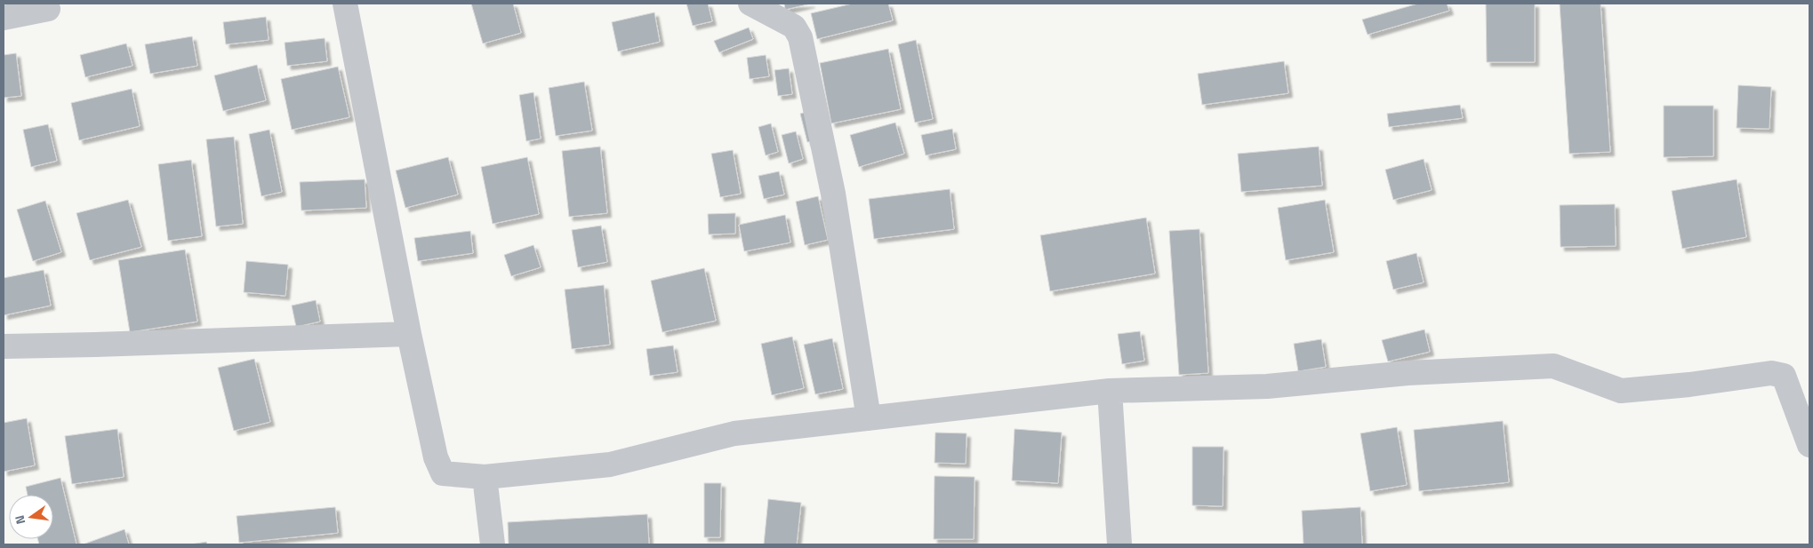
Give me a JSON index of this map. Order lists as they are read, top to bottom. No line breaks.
{"north":"left"}
